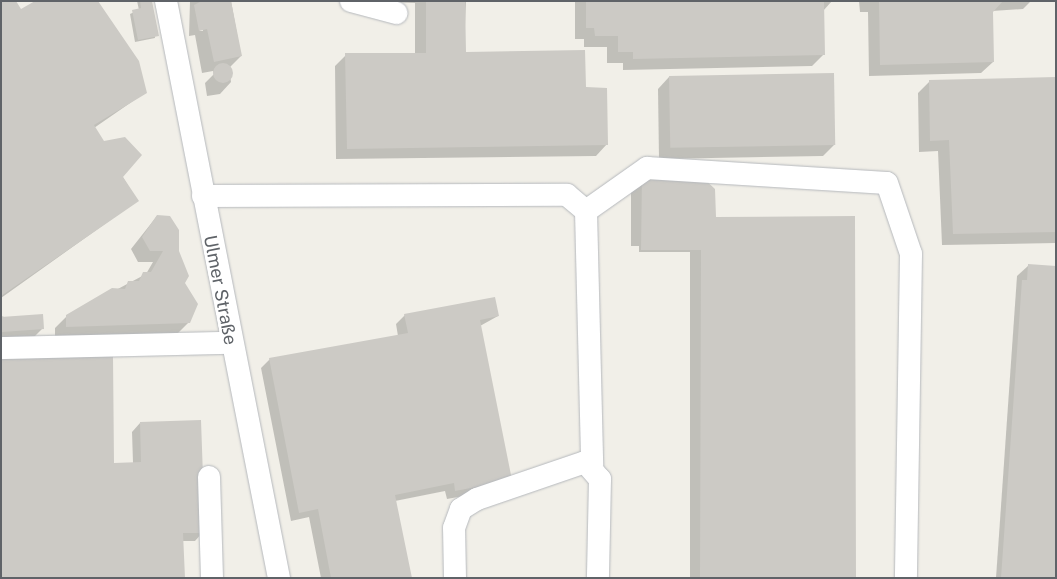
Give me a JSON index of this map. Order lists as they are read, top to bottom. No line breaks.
{"streets":{"street":["Ulmer Straße"]}}
